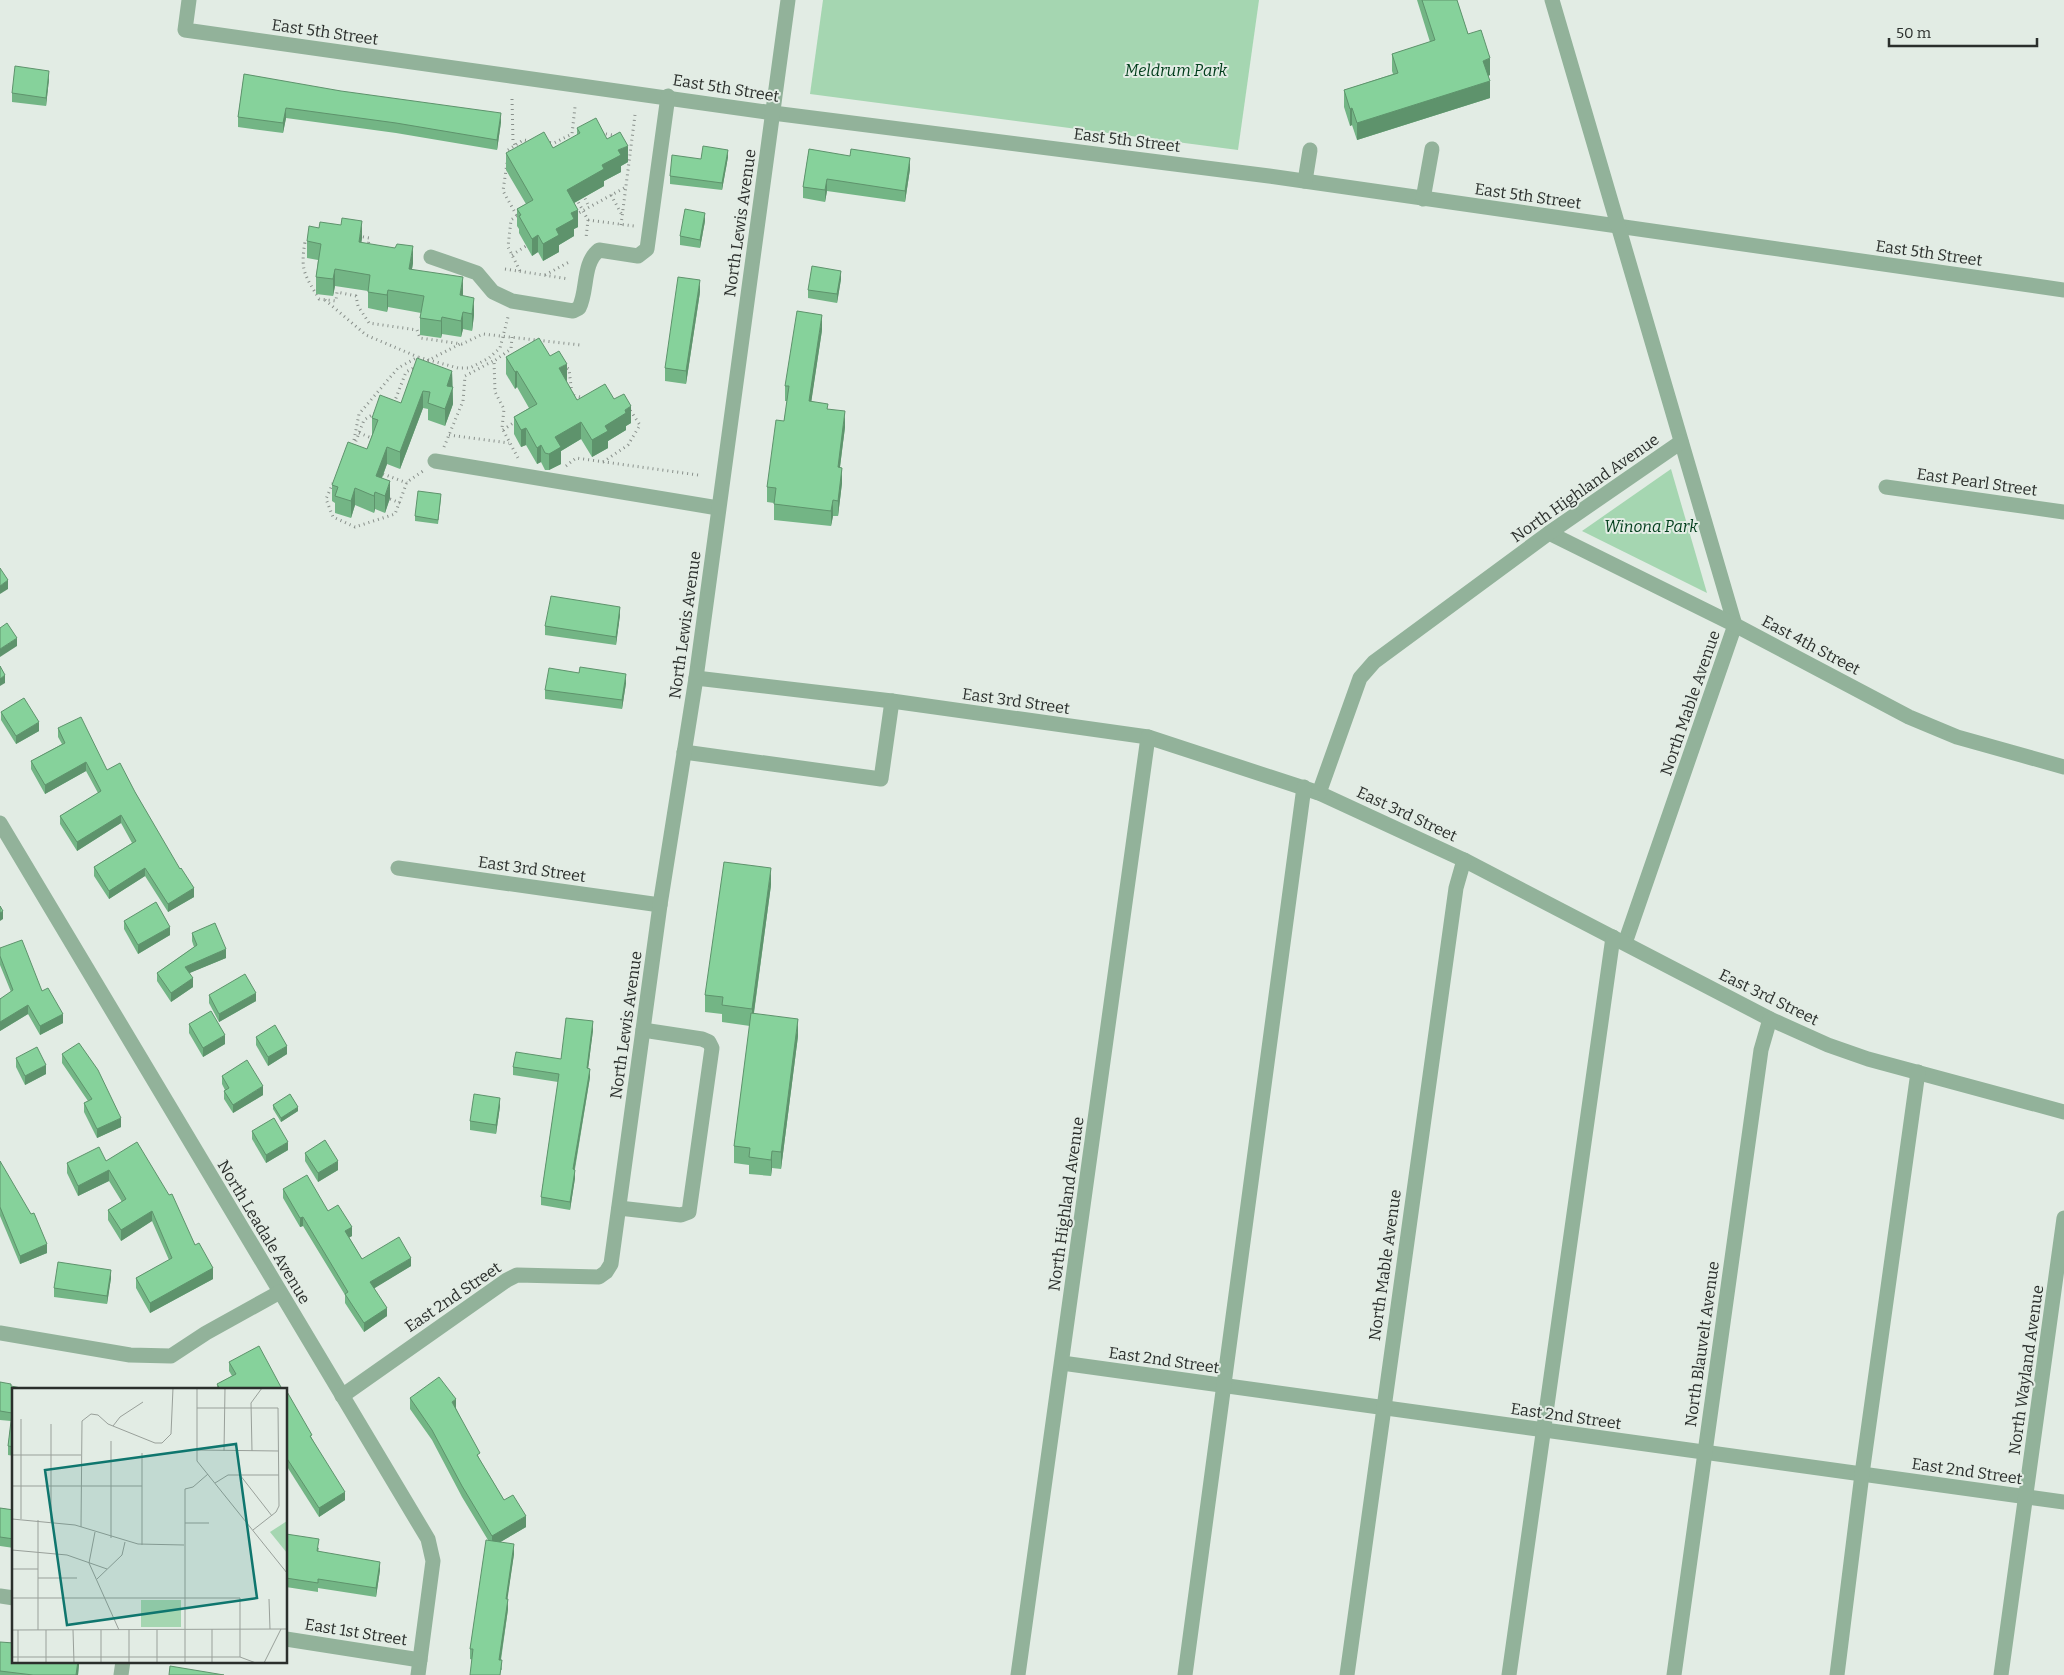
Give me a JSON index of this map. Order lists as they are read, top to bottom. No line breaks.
{"streets":{"street":["East 5th Street","North Lewis Avenue","East Pearl Street","North Highland Avenue","East 4th Street","East 3rd Street","North Mable Avenue","North Leadale Avenue","East 2nd Street","North Blauvelt Avenue","North Wayland Avenue","East 1st Street"]},"crossings":[["East 5th Street","North Lewis Avenue"],["East 5th Street","North Highland Avenue"],["North Lewis Avenue","East 3rd Street"],["North Lewis Avenue","East 2nd Street"],["North Highland Avenue","East 4th Street"],["North Highland Avenue","East 3rd Street"],["North Highland Avenue","North Mable Avenue"],["North Highland Avenue","East 2nd Street"],["East 4th Street","North Mable Avenue"],["East 3rd Street","North Mable Avenue"],["East 3rd Street","North Blauvelt Avenue"],["North Mable Avenue","East 2nd Street"],["North Leadale Avenue","East 2nd Street"],["North Leadale Avenue","East 1st Street"],["East 2nd Street","North Blauvelt Avenue"],["East 2nd Street","North Wayland Avenue"]],"parks":["Meldrum Park","Winona Park"],"scale_bar":"50 m"}
